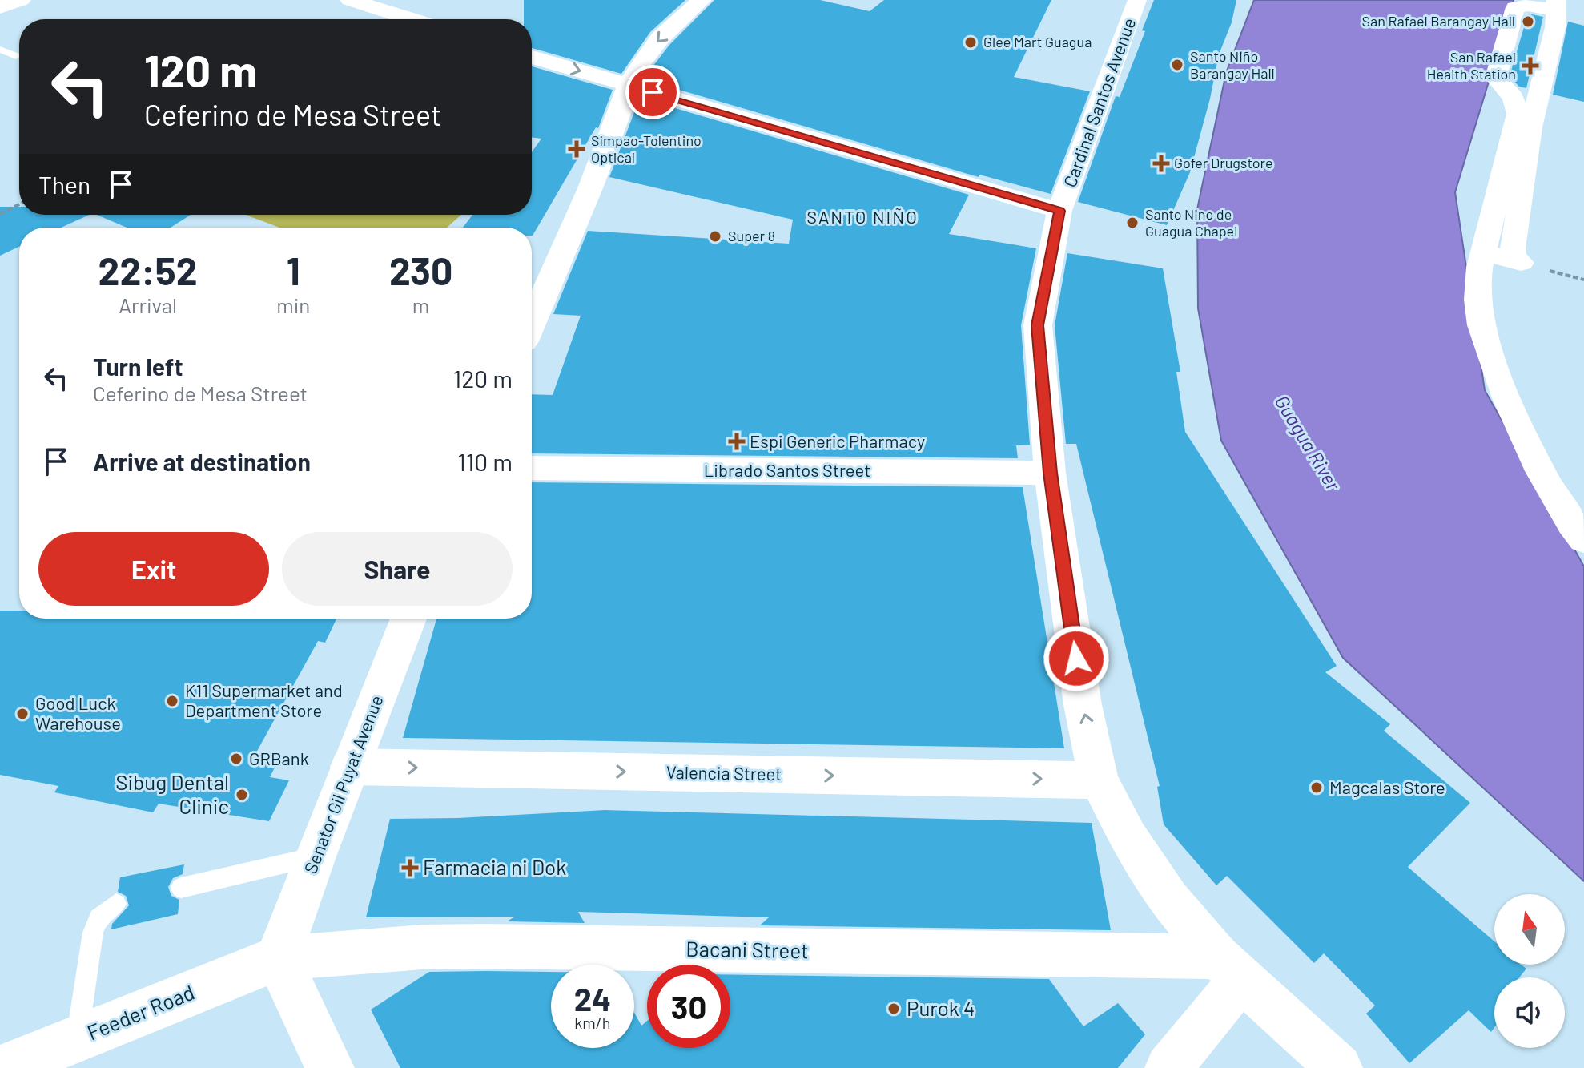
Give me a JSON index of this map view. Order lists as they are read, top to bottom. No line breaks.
{"streets":{"main road":["Senator Gil Puyat Avenue","Feeder Road"],"street":["Cardinal Santos Avenue","Librado Santos Street","Valencia Street","Bacani Street"]},"crossings":[["Cardinal Santos Avenue","Librado Santos Street"],["Cardinal Santos Avenue","Valencia Street"],["Cardinal Santos Avenue","Bacani Street"],["Valencia Street","Senator Gil Puyat Avenue"],["Senator Gil Puyat Avenue","Bacani Street"],["Senator Gil Puyat Avenue","Feeder Road"],["Bacani Street","Feeder Road"]],"one_way":["Valencia Street"],"districts":["SANTO NIÑO"],"water":["Guagua River"],"places":{"other":["San Rafael Barangay Hall","Glee Mart Guagua","Santo Niño Barangay Hall","Santo Nino de Guagua Chapel","Super 8","K11 Supermarket and Department Store","Good Luck Warehouse","GRBank","Magcalas Store","Sibug Dental Clinic","Purok 4"],"health":["San Rafael Health Station","Simpao-Tolentino Optical","Gofer Drugstore","Espi Generic Pharmacy","Farmacia ni Dok"]},"north":"top","page":{"turn":["120 m","Ceferino de Mesa Street"],"then":"Then","eta":["22:52","Arrival","1","min","230","m"],"list":[{"name":"Turn left","note":"Ceferino de Mesa Street","value":"120 m"},{"name":"Arrive at destination","value":"110 m"}],"buttons":["Exit","Share"],"speed":"24 km/h","limit":"30"}}
